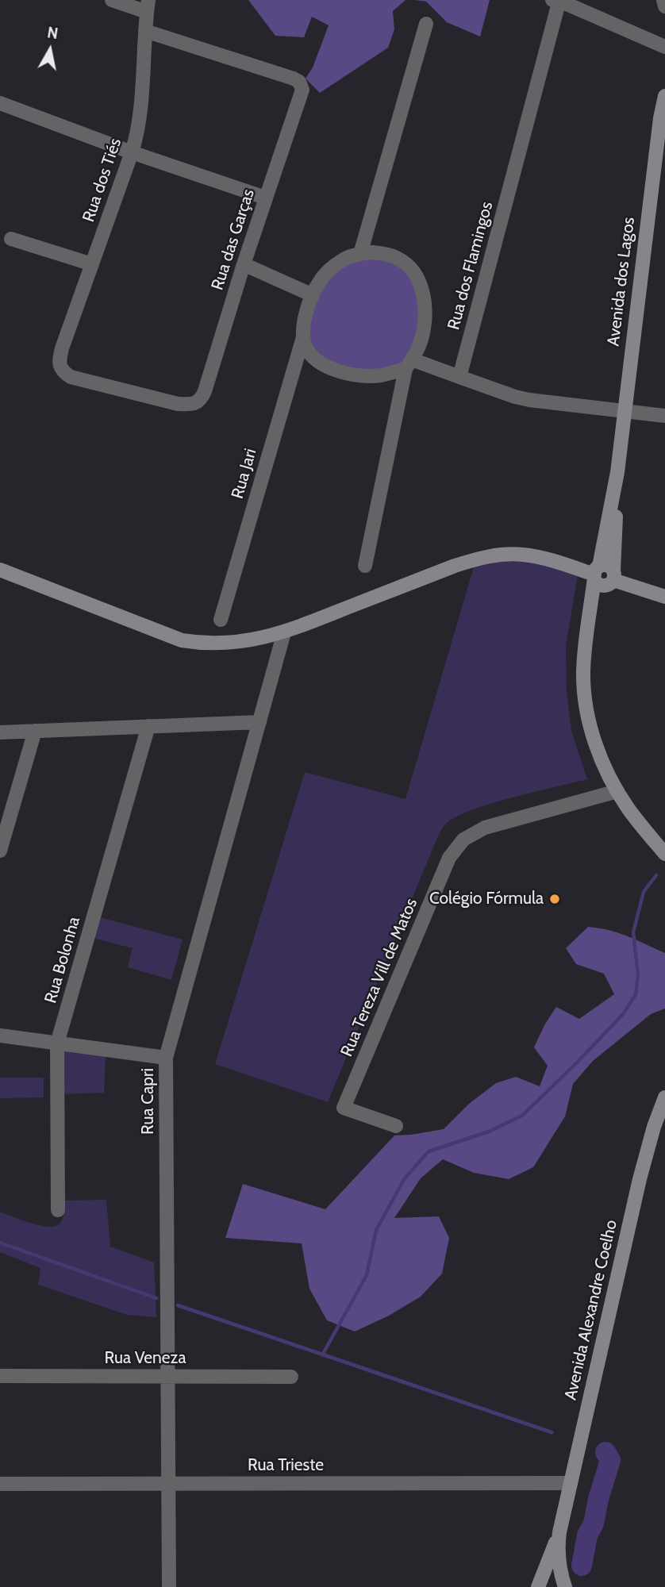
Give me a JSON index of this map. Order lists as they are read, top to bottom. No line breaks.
{"streets":{"main road":["Avenida dos Lagos","Avenida Alexandre Coelho"],"street":["Rua dos Tiés","Rua das Garças","Rua dos Flamingos","Rua Jari","Rua Bolonha","Rua Tereza Vill de Matos","Rua Capri","Rua Veneza","Rua Trieste"]},"crossings":[["Rua dos Tiés","Rua das Garças"],["Rua Capri","Rua Veneza"],["Rua Capri","Rua Trieste"],["Avenida Alexandre Coelho","Rua Trieste"]],"places":["Colégio Fórmula"],"north":"top"}
